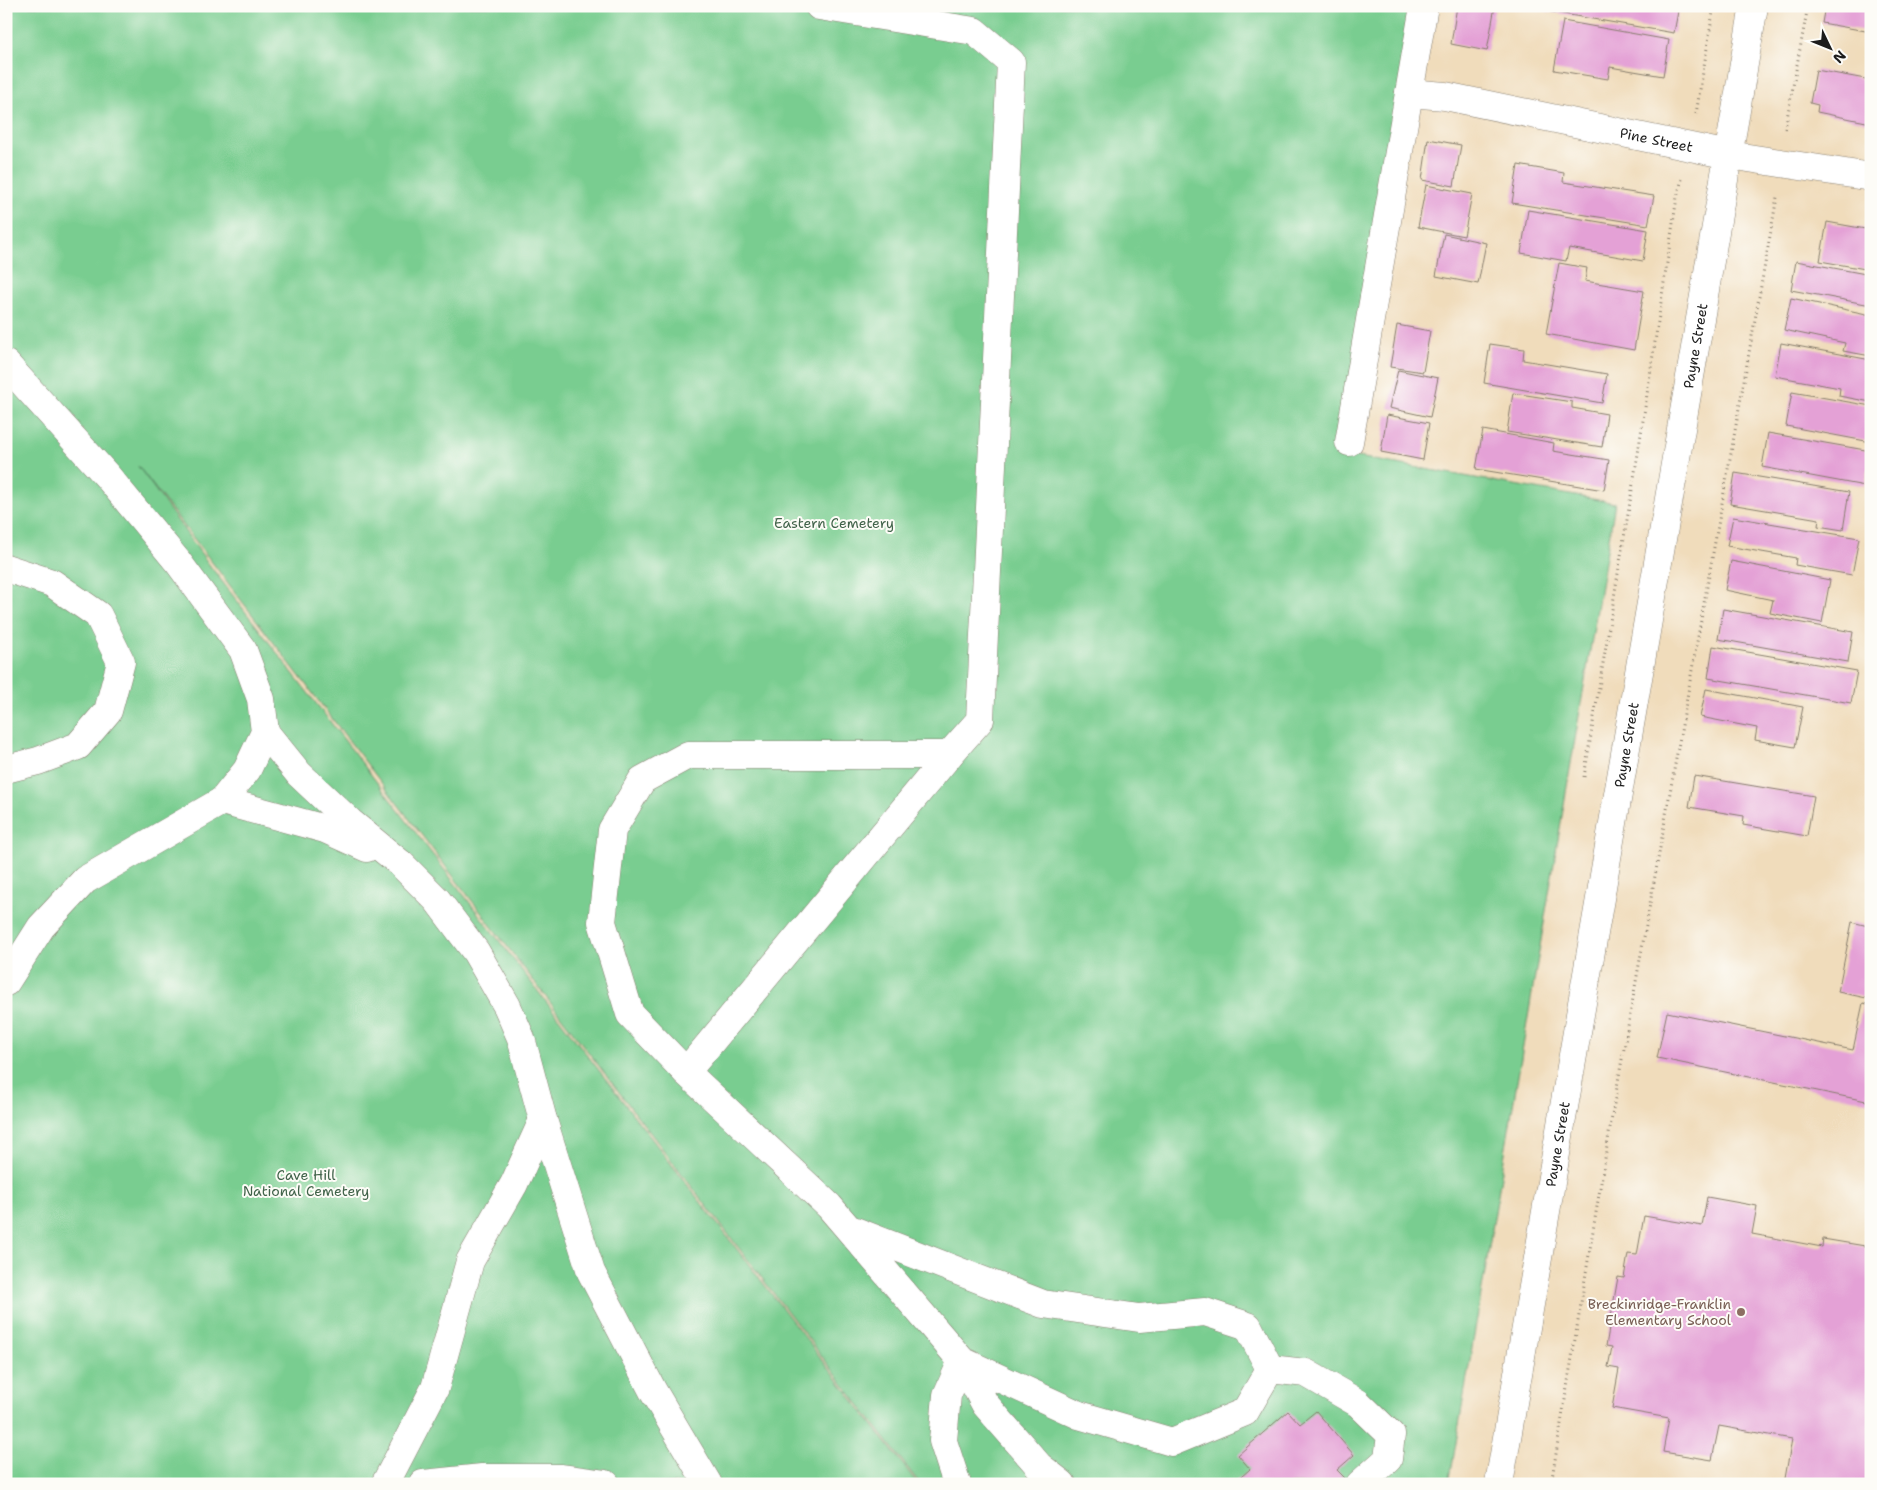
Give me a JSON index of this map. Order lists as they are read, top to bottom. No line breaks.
{"streets":{"street":["Pine Street","Payne Street"]},"crossings":[["Pine Street","Payne Street"]],"parks":["Eastern Cemetery","Cave Hill National Cemetery"],"places":["Breckinridge-Franklin Elementary School"],"north":"bottom right"}
